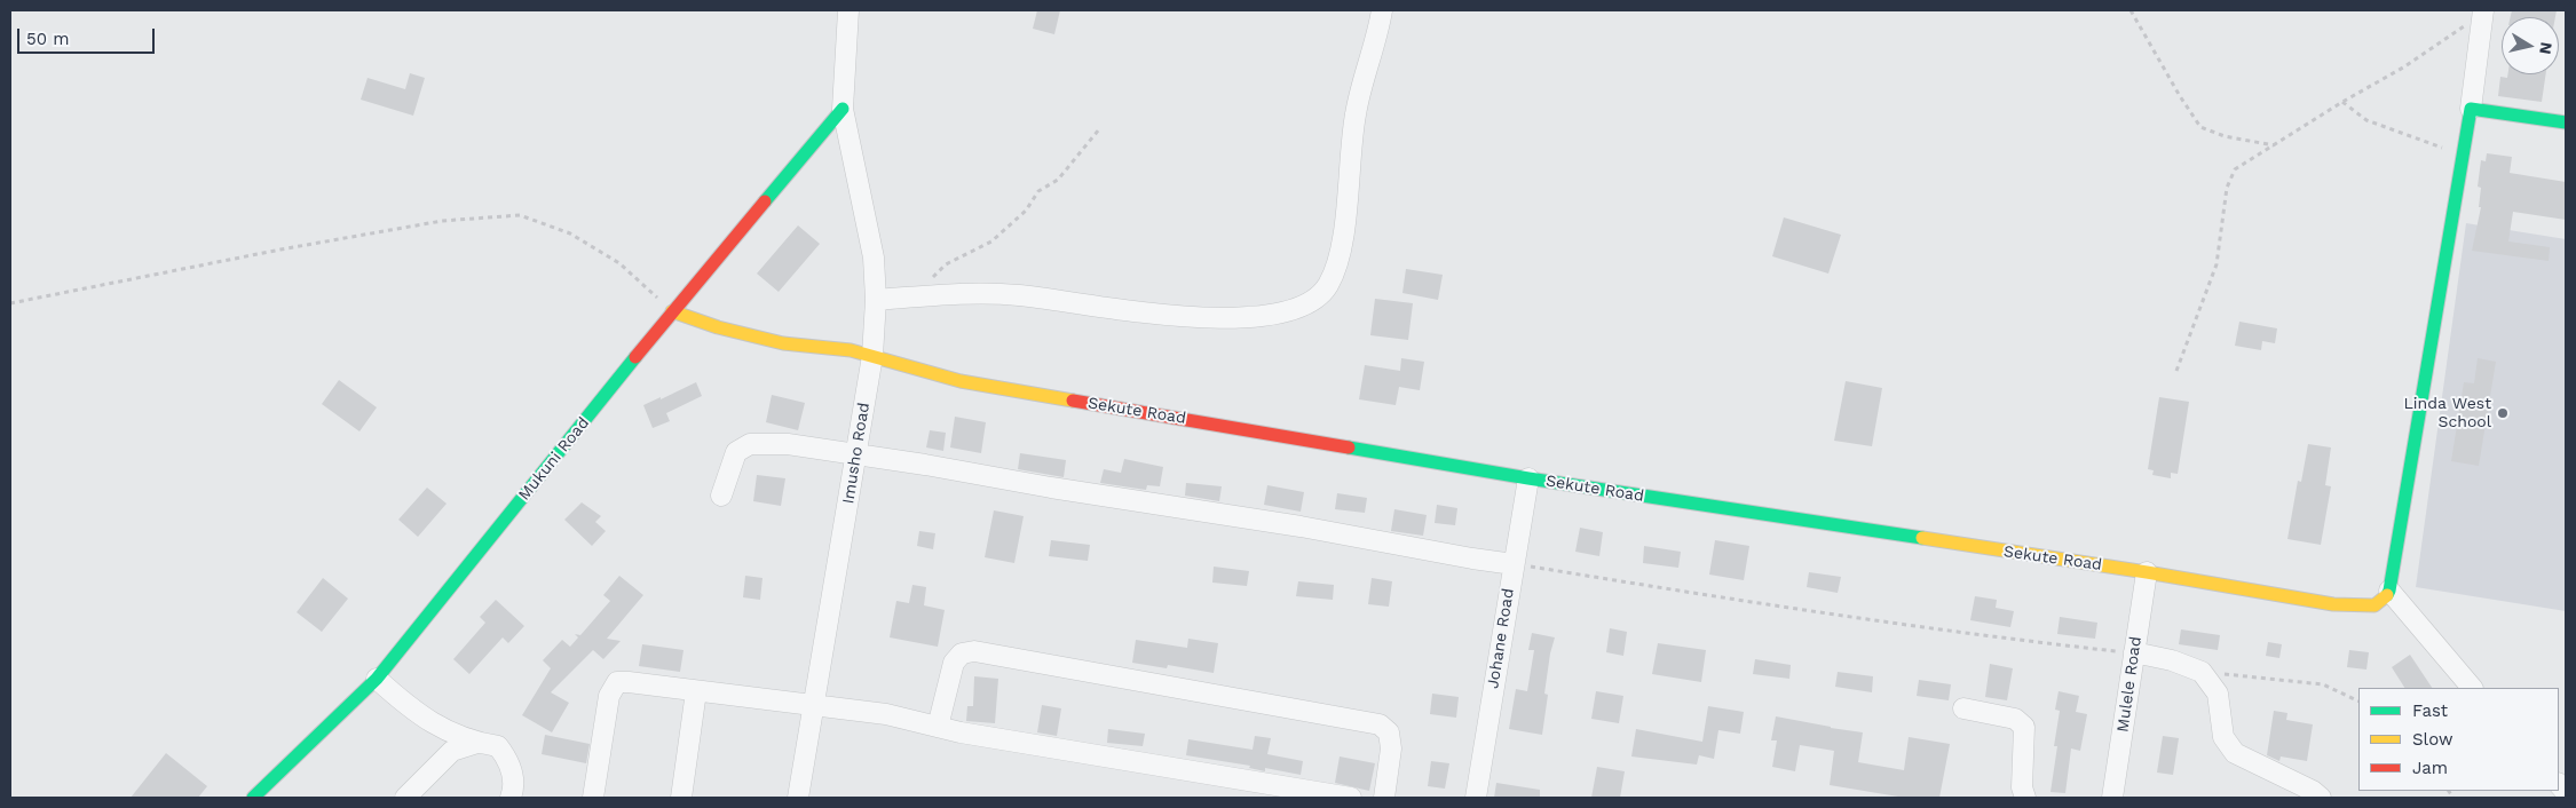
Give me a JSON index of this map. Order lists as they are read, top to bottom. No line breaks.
{"streets":{"street":["Sekute Road","Imusho Road","Mukuni Road","Johane Road","Mulele Road"]},"crossings":[["Sekute Road","Imusho Road"],["Sekute Road","Mukuni Road"],["Sekute Road","Johane Road"],["Sekute Road","Mulele Road"],["Imusho Road","Mukuni Road"]],"places":["Linda West School"],"legend":["Fast","Slow","Jam"],"scale_bar":"50 m","north":"right"}
